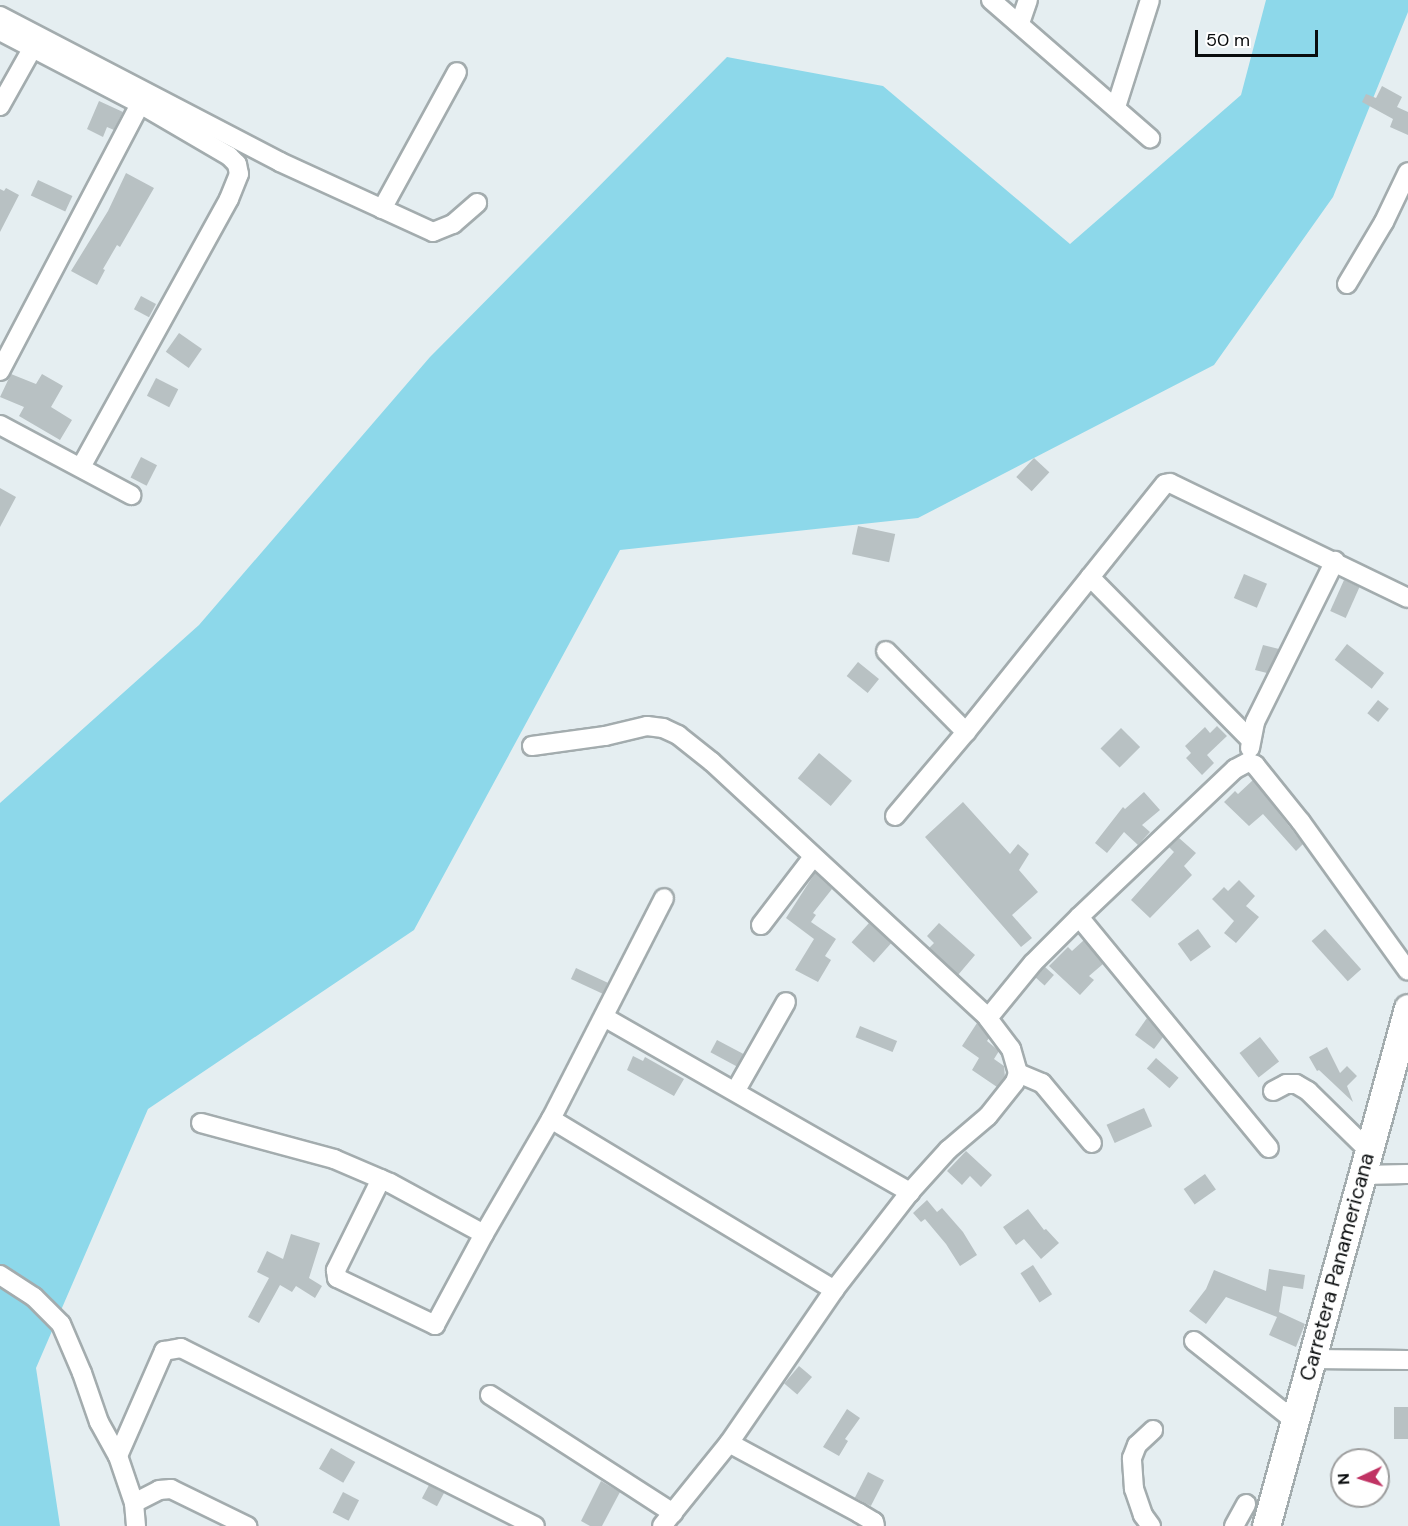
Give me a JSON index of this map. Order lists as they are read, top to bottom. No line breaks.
{"streets":{"highway":["Carretera Panamericana"]},"scale_bar":"50 m","north":"left"}
